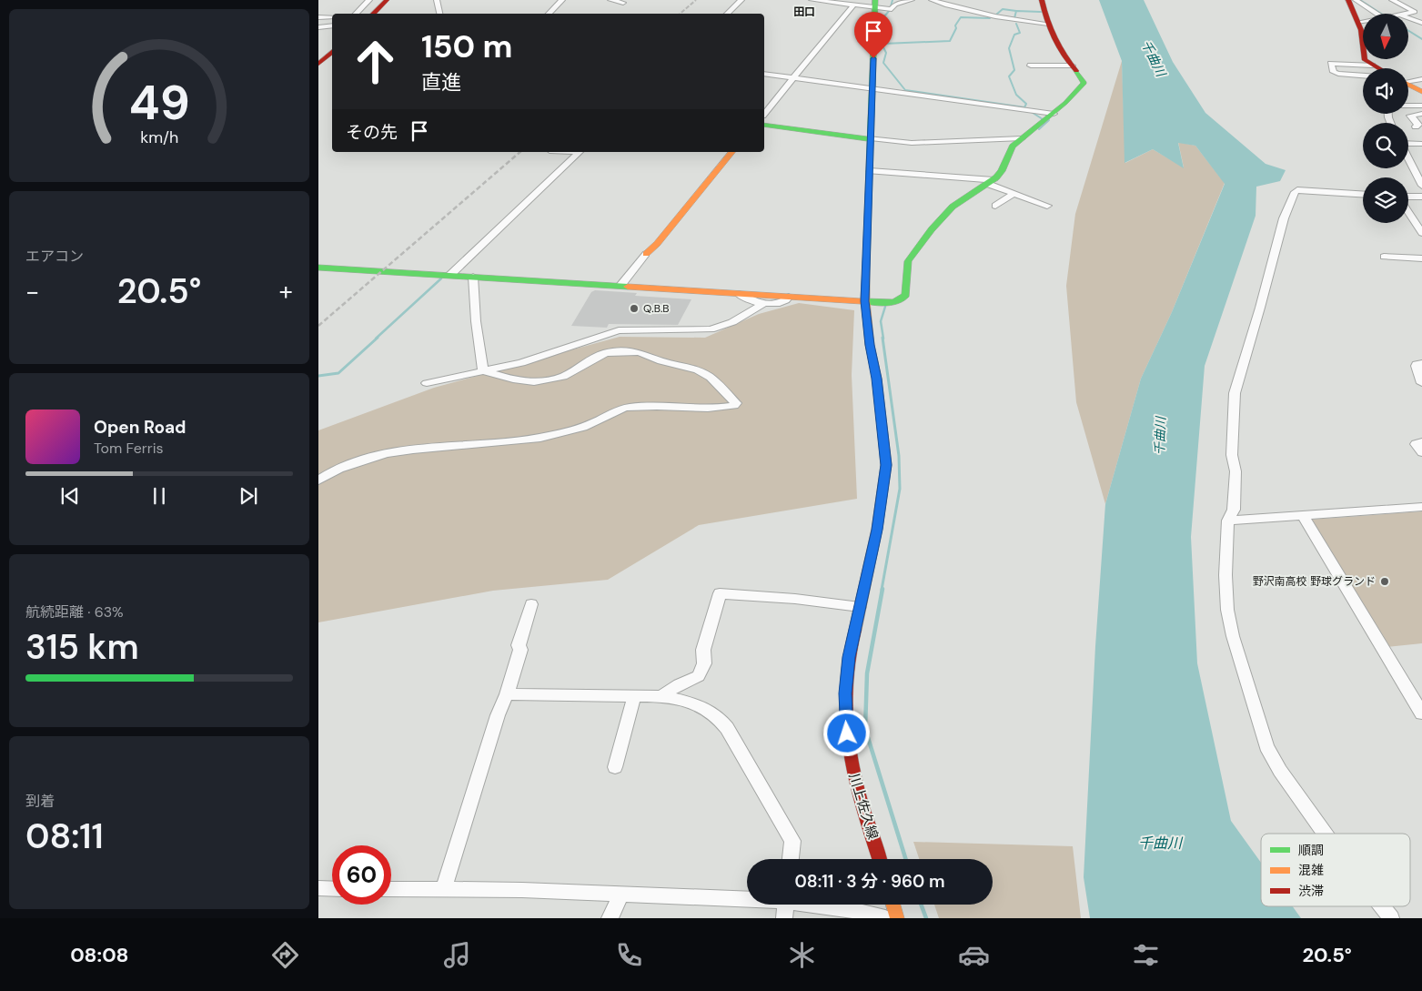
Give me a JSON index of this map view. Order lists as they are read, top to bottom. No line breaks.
{"streets":{"street":["川上佐久線"]},"districts":["田口"],"water":["千曲川"],"places":["Q.B.B","野沢南高校 野球グランド"],"legend":["順調","混雑","渋滞"],"north":"bottom","page":{"turn":["150 m","直進"],"then":"その先","tile":["エアコン",["航続距離 · 63%","315 km"],["到着","08:11"]],"heat":["−","20.5°","+"],"song":["Open Road","Tom Ferris"],"limit":"60","trip":"08:11 · 3 分 · 960 m","tabs":["08:08","20.5°"],"gauge":["49","km/h"]}}
